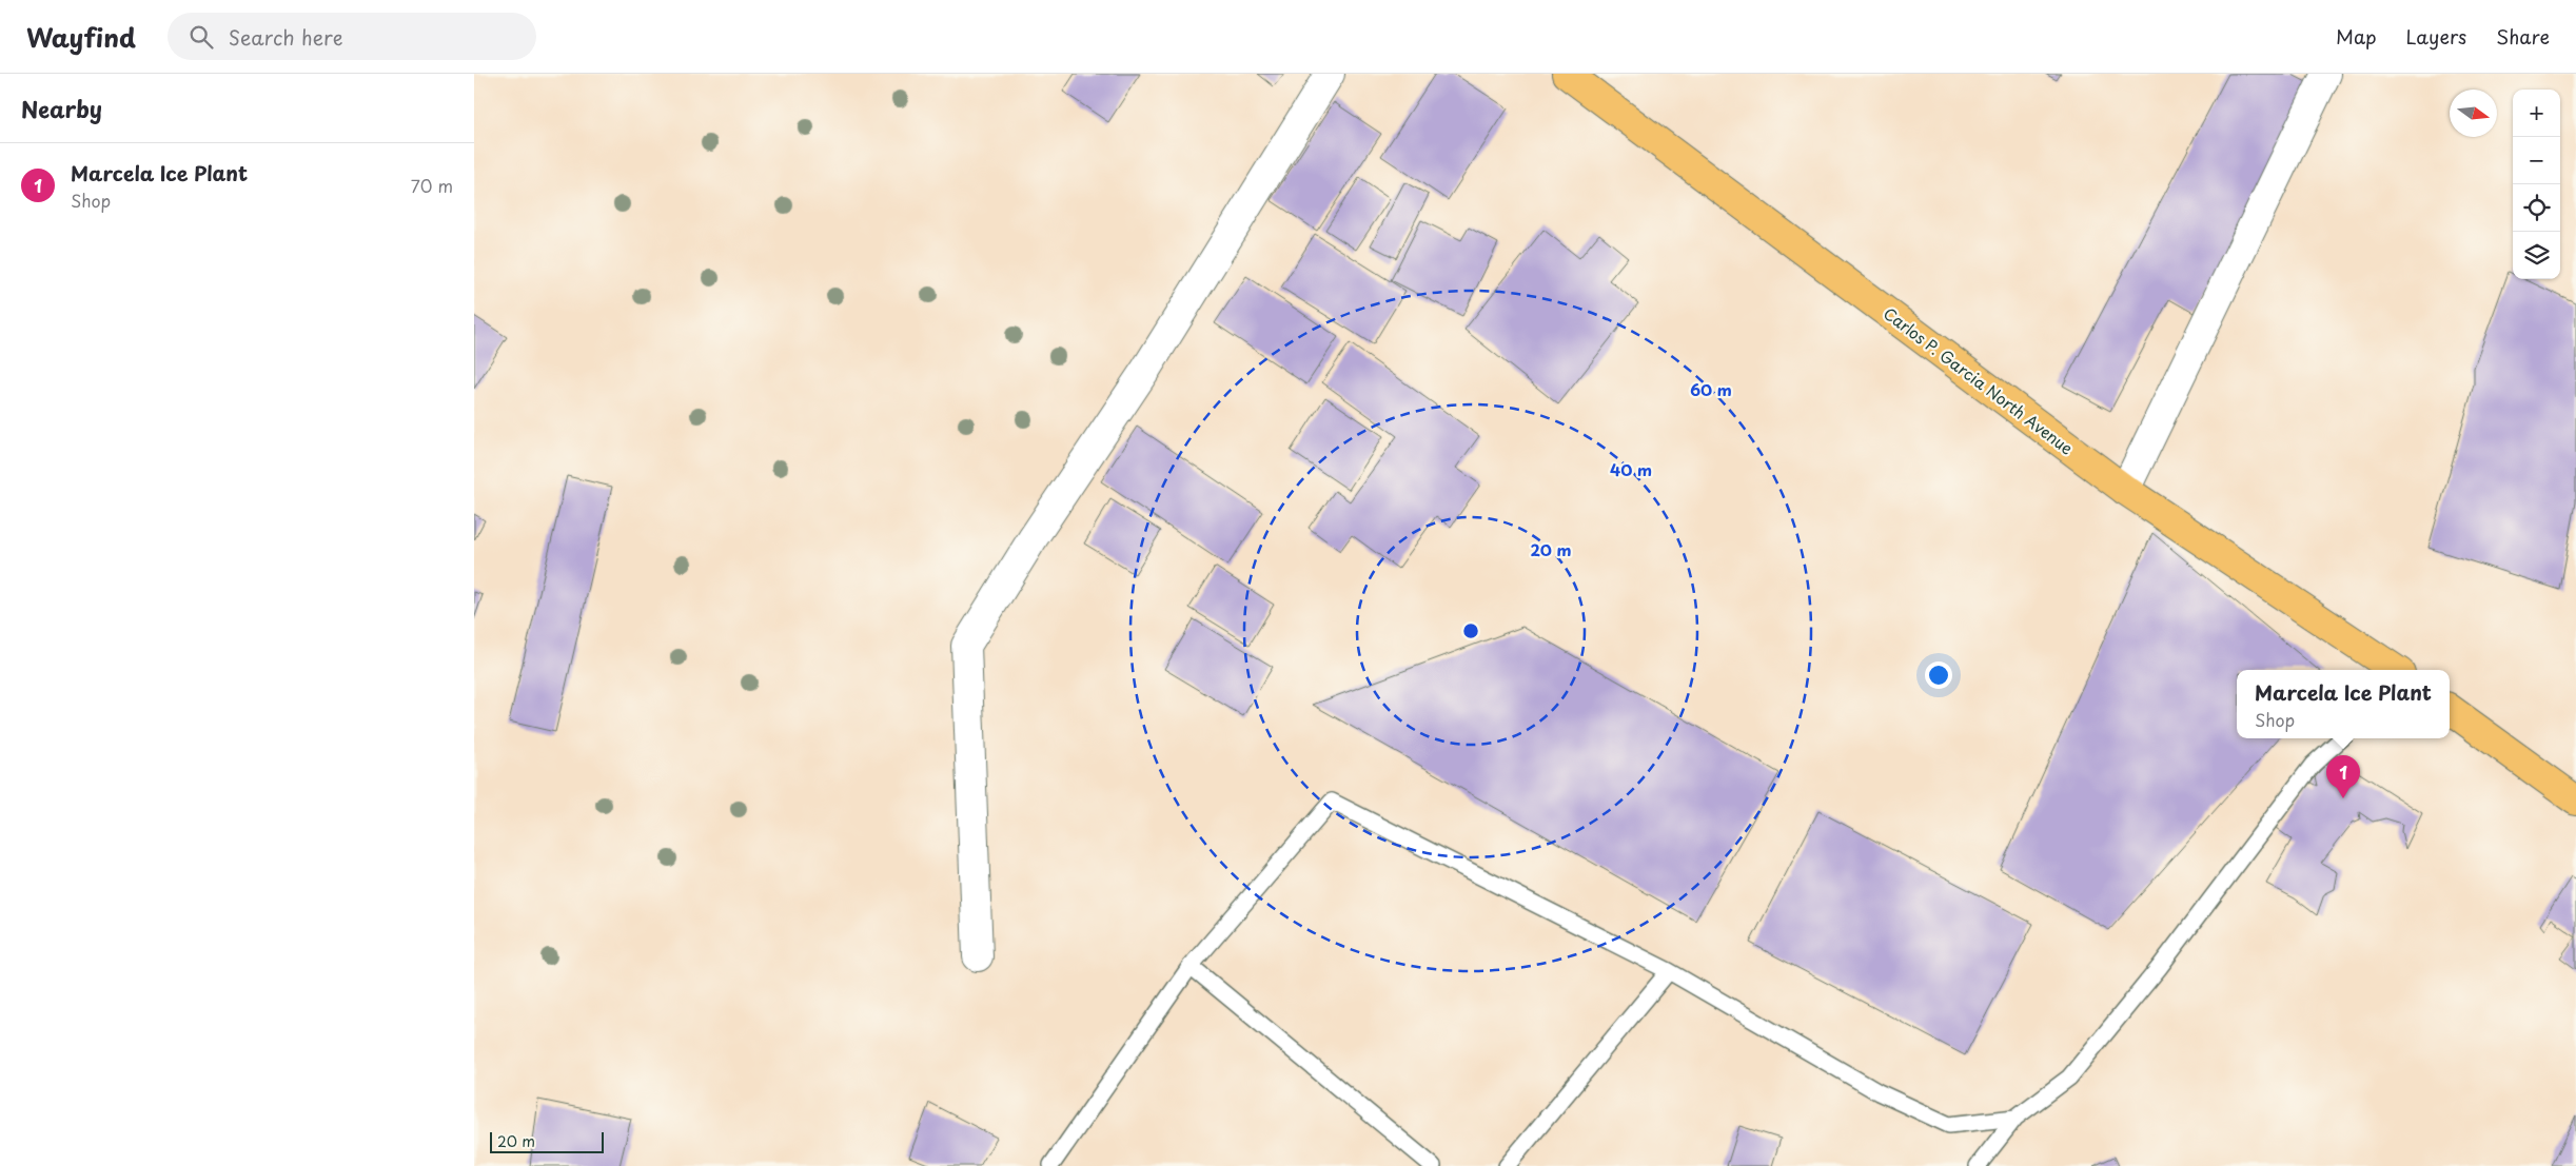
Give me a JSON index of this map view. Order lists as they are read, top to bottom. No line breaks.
{"streets":{"main road":["Carlos P. Garcia North Avenue"]},"scale_bar":"20 m","north":"right","page":{"header":"Wayfind","search":"Search here","nav":["Map","Layers","Share"],"heading":"Nearby","map_buttons":["+","−"],"list":[{"mark":"1","name":"Marcela Ice Plant","note":"Shop","value":"70 m"}],"popup":["Marcela Ice Plant","Shop"],"pins":"1","scale":"20 m"},"rings":["60 m","40 m","20 m"]}
